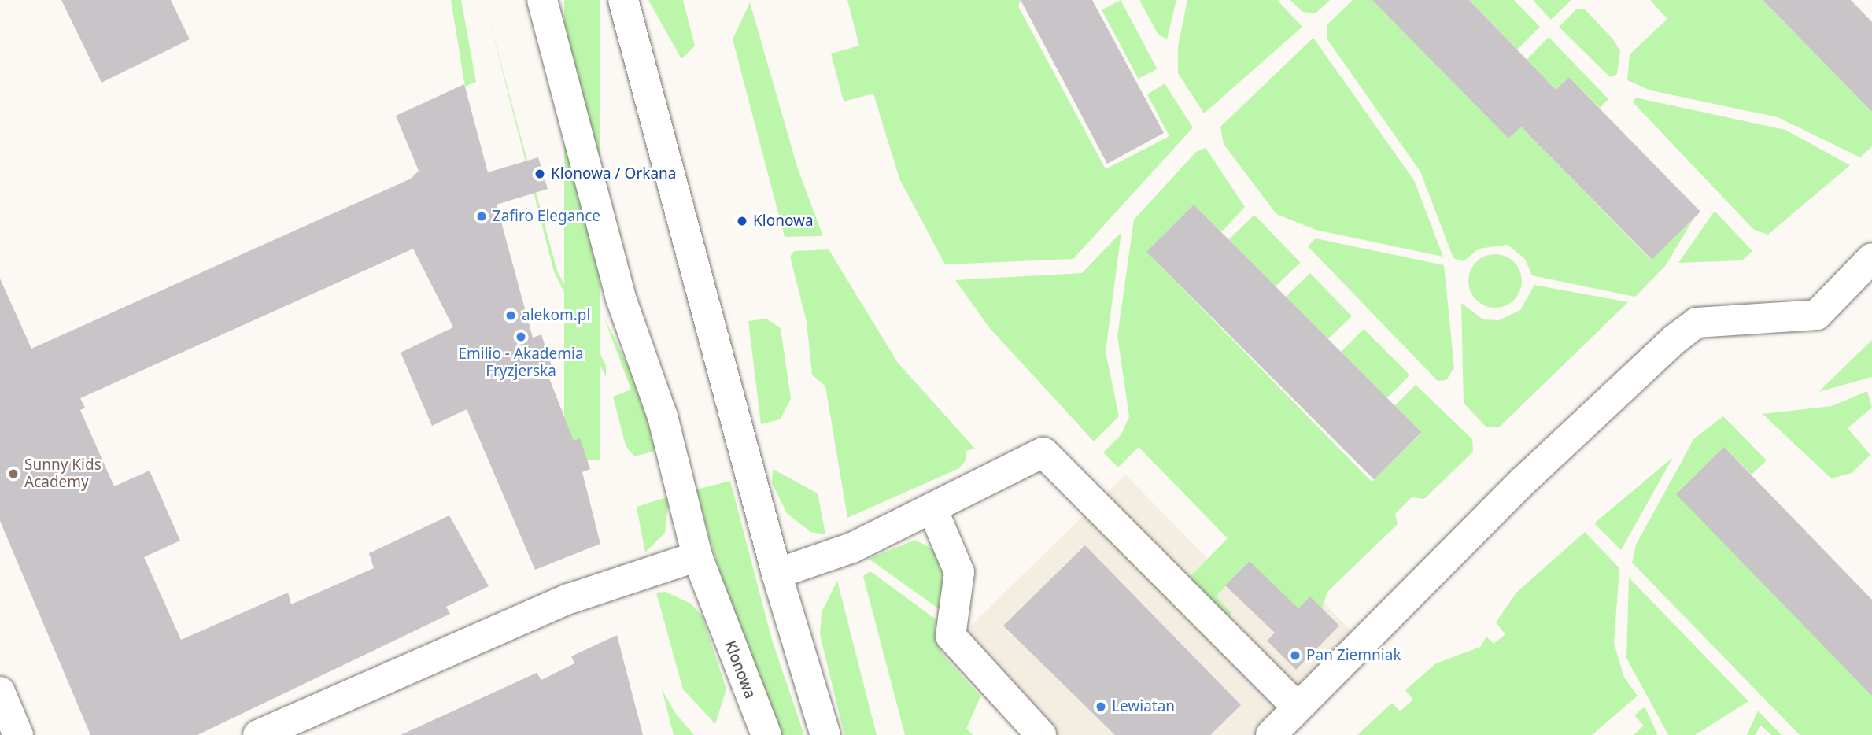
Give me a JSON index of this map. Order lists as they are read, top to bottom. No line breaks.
{"streets":{"street":["Klonowa"]},"places":["Klonowa / Orkana","Zafiro Elegance","Klonowa","alekom.pl","Emilio - Akademia Fryzjerska","Sunny Kids Academy","Pan Ziemniak","Lewiatan"]}
